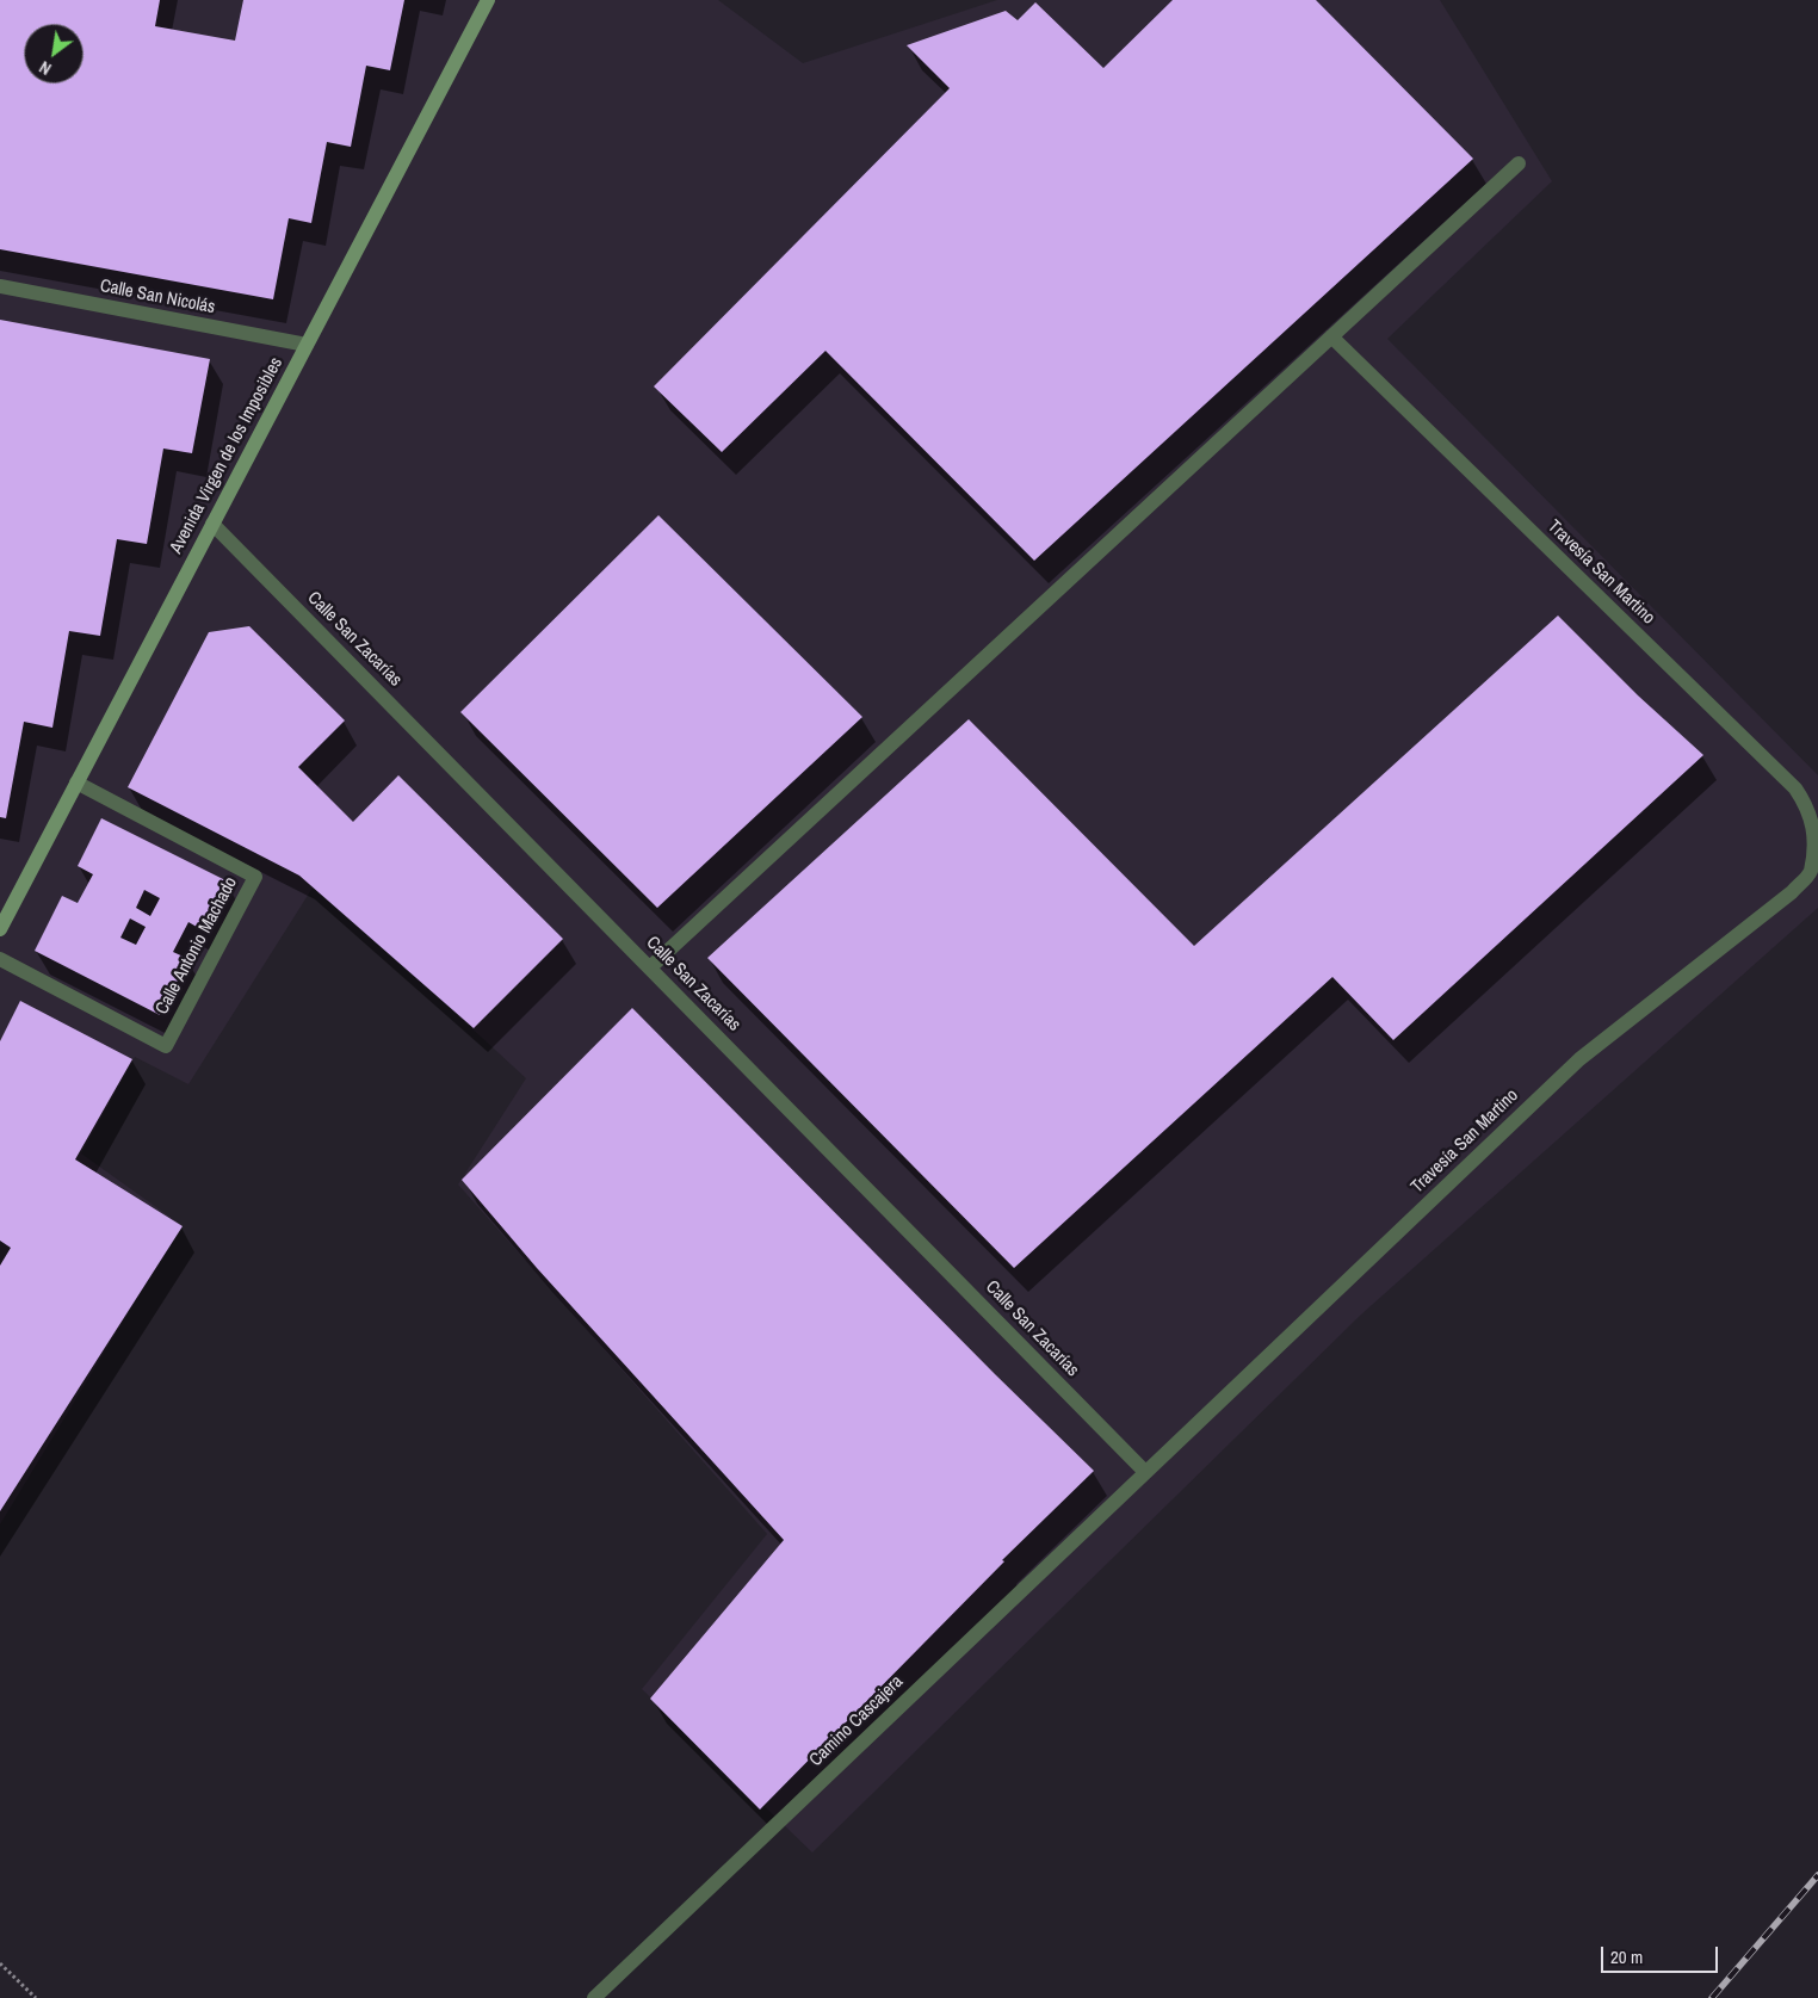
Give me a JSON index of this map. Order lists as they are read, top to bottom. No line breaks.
{"streets":{"street":["Calle San Nicolás","Avenida Virgen de los Imposibles","Travesía San Martino","Calle San Zacarías","Calle Antonio Machado","Camino Cascajera"]},"crossings":[["Calle San Nicolás","Avenida Virgen de los Imposibles"],["Avenida Virgen de los Imposibles","Calle San Zacarías"],["Avenida Virgen de los Imposibles","Calle Antonio Machado"],["Travesía San Martino","Calle San Zacarías"],["Travesía San Martino","Camino Cascajera"],["Calle San Zacarías","Camino Cascajera"]],"scale_bar":"20 m","north":"bottom left"}
